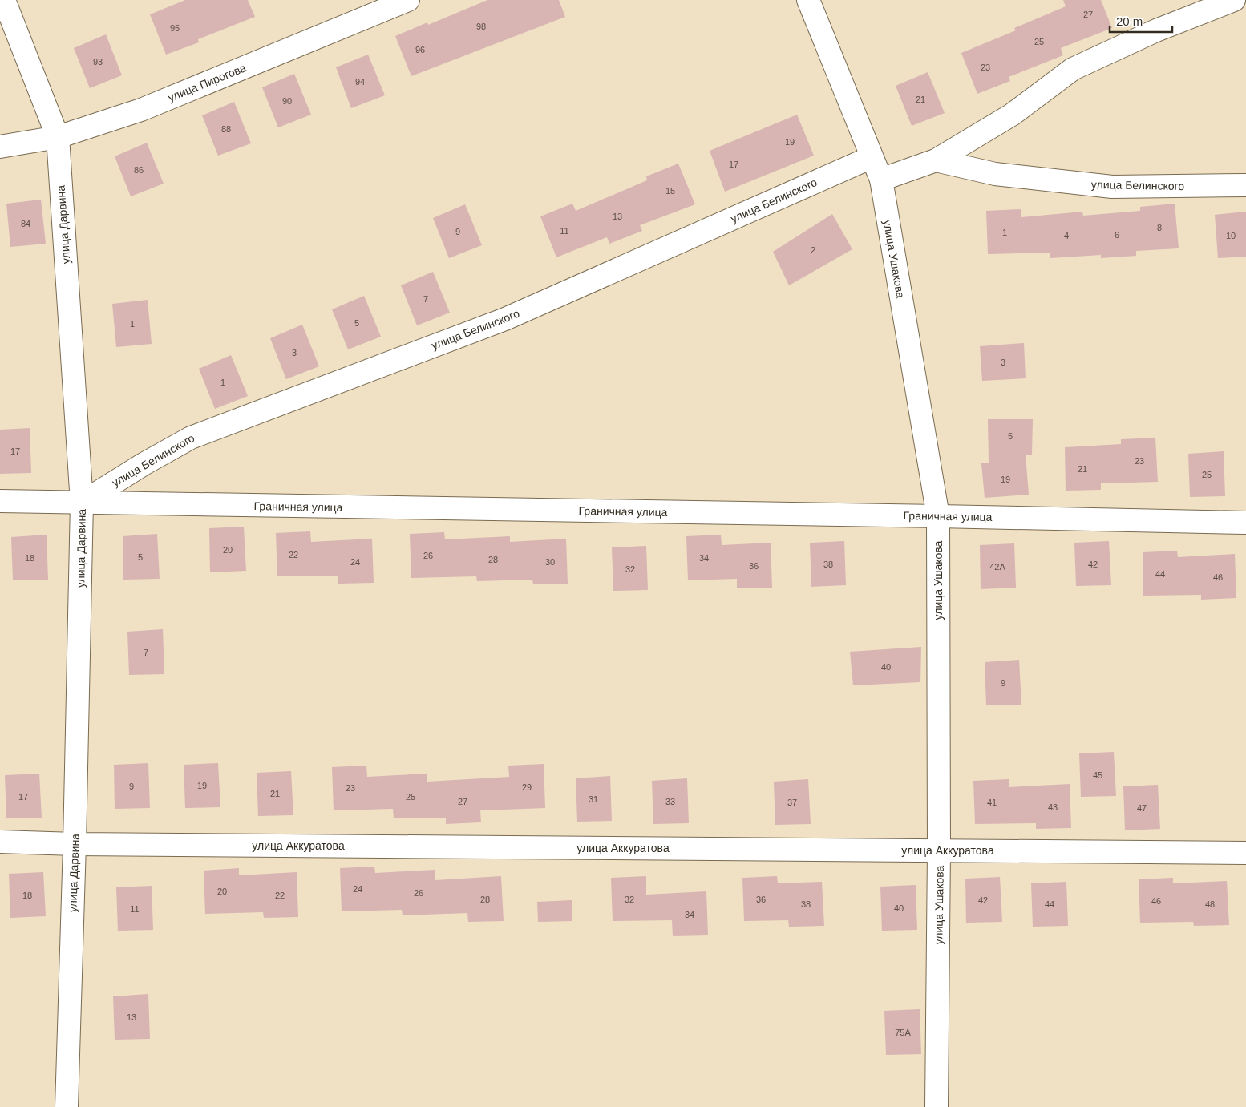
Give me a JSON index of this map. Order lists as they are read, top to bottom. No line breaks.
{"streets":{"street":["улица Пирогова","улица Белинского","улица Дарвина","улица Ушакова","Граничная улица","улица Аккуратова"]},"crossings":[["улица Пирогова","улица Дарвина"],["улица Белинского","улица Дарвина"],["улица Белинского","улица Ушакова"],["улица Белинского","Граничная улица"],["улица Дарвина","Граничная улица"],["улица Дарвина","улица Аккуратова"],["улица Ушакова","Граничная улица"],["улица Ушакова","улица Аккуратова"]],"house_numbers":["27","98","95","25","96","93","23","94","21","90","88","19","17","86","15","13","84","8","11","9","1","6","4","10","2","7","5","1","3","3","1","5","17","23","21","25","19","20","22","26","5","18","34","28","24","30","38","42","36","42А","32","44","46","7","40","9","45","19","9","29","23","21","17","25","31","27","33","37","41","43","47","24","20","26","18","22","28","32","36","42","46","38","44","48","40","11","34","13","75А"],"scale_bar":"20 m"}
